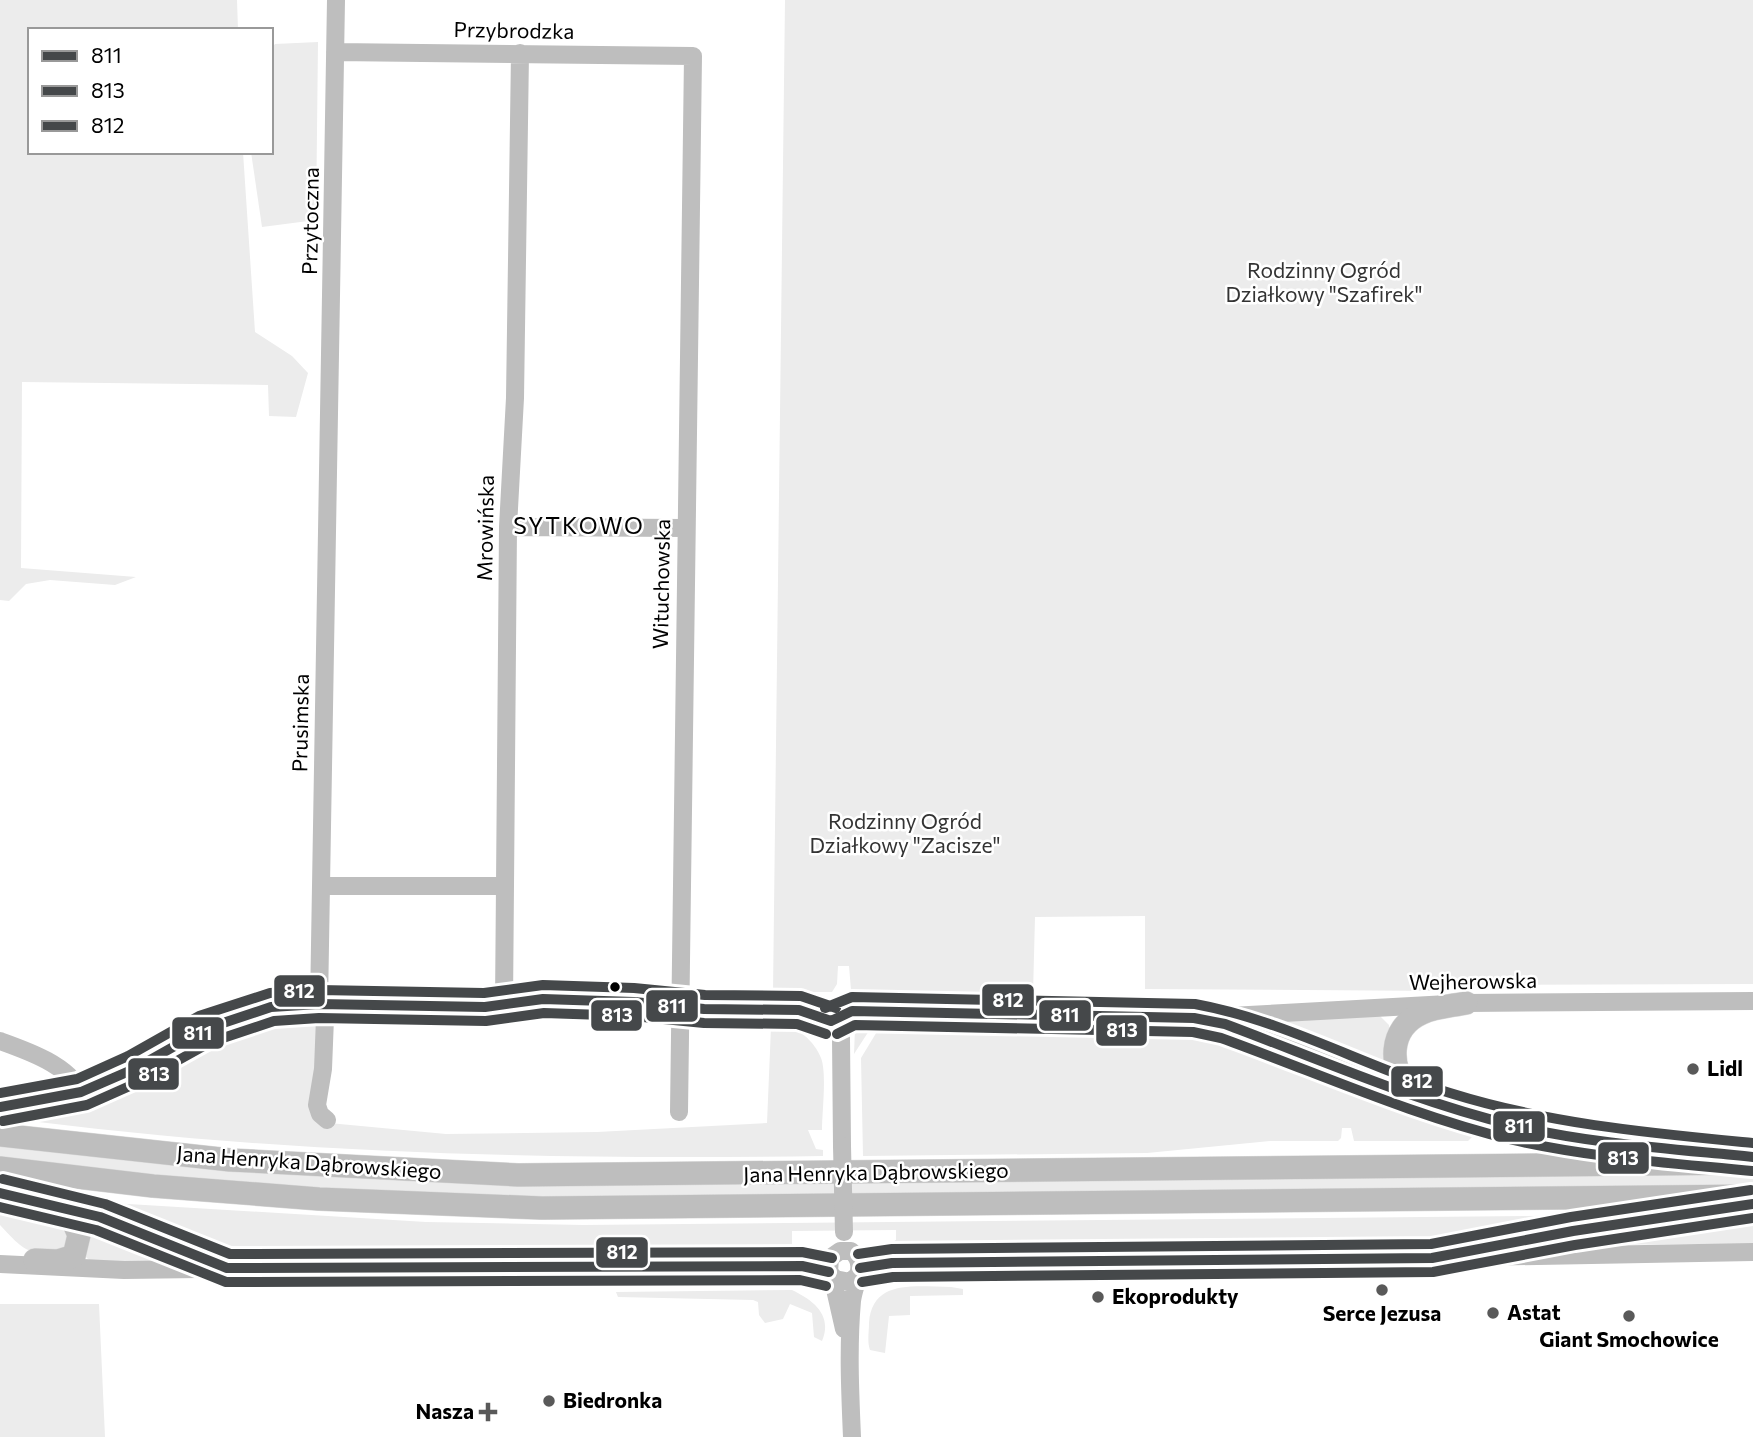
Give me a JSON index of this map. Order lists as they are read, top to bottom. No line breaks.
{"streets":{"main road":["Jana Henryka Dąbrowskiego"],"street":["Przybrodzka","Przytoczna","Mrowińska","Wituchowska","Prusimska","Wejherowska"]},"crossings":[["Przybrodzka","Przytoczna"],["Przybrodzka","Mrowińska"],["Przybrodzka","Wituchowska"],["Przytoczna","Prusimska"]],"districts":["SYTKOWO"],"parks":["Rodzinny Ogród Działkowy \"Szafirek\"","Rodzinny Ogród Działkowy \"Zacisze\""],"places":{"other":["Lidl","Serce Jezusa","Ekoprodukty","Astat","Giant Smochowice","Biedronka"],"health":["Nasza"]},"lines":["transit line 812","transit line 811","transit line 813"],"legend":["811","813","812"]}
